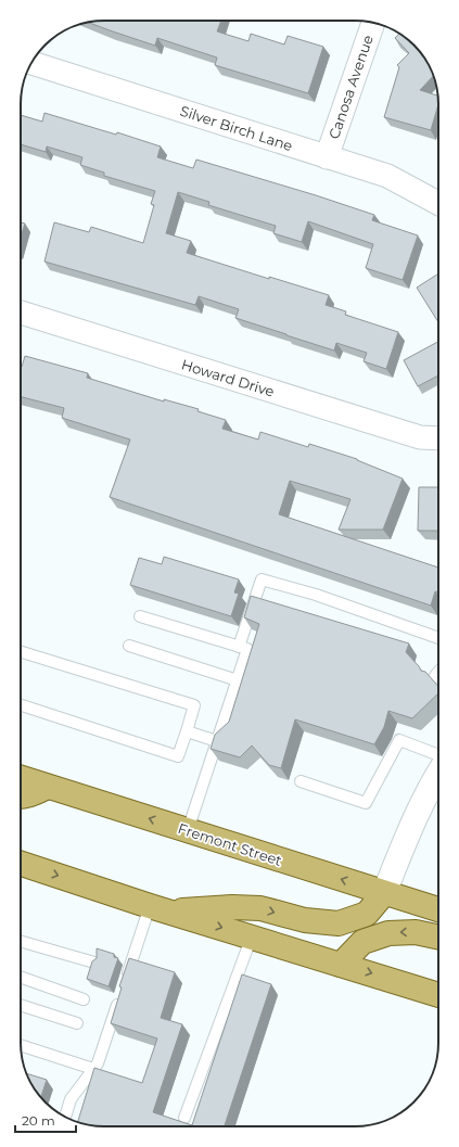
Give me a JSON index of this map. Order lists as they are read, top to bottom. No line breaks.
{"streets":{"main road":["Fremont Street"],"street":["Canosa Avenue","Silver Birch Lane","Howard Drive"]},"crossings":[["Canosa Avenue","Silver Birch Lane"]],"scale_bar":"20 m"}
